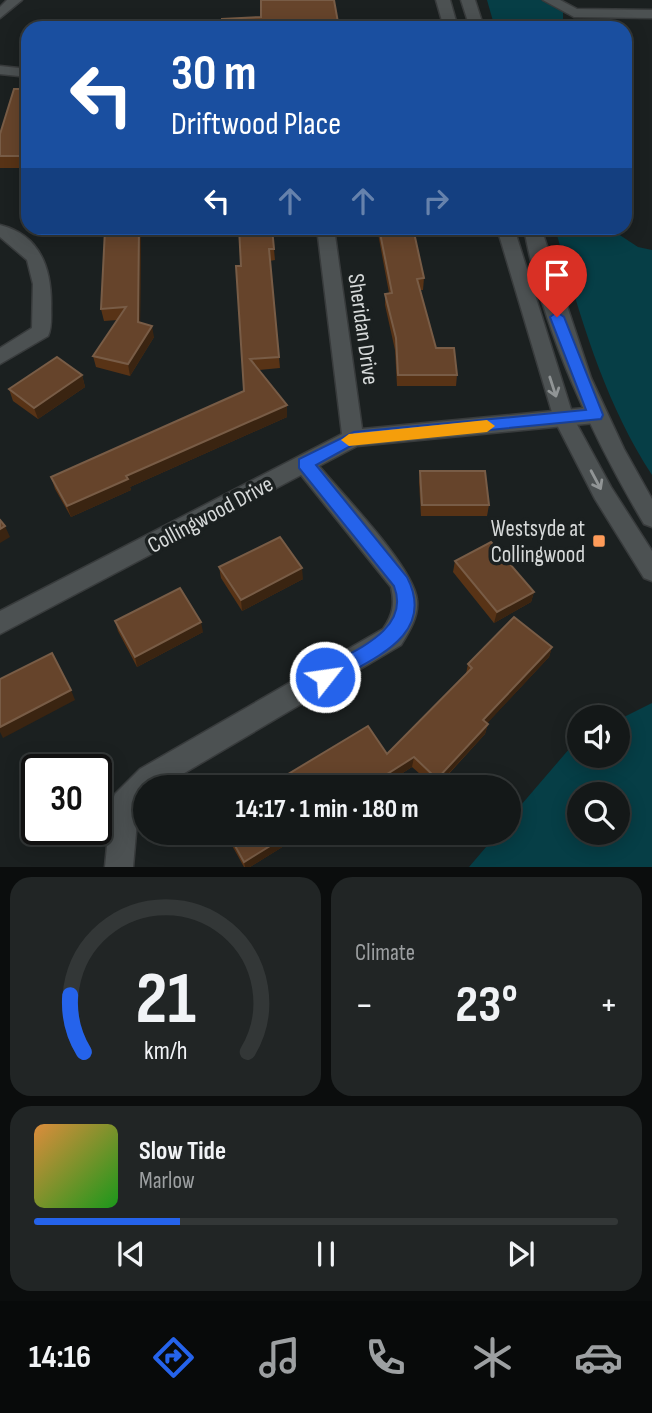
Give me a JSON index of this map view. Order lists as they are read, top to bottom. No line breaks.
{"streets":{"street":["Sheridan Drive","Collingwood Drive"]},"crossings":[["Sheridan Drive","Collingwood Drive"]],"places":{"transit":["Westsyde at Collingwood"]},"page":{"turn":["30 m","Driftwood Place"],"limit":"30","trip":"14:17 · 1 min · 180 m","tile":"Climate","heat":["−","23°","+"],"song":["Slow Tide","Marlow"],"tabs":"14:16","gauge":["21","km/h"]}}
